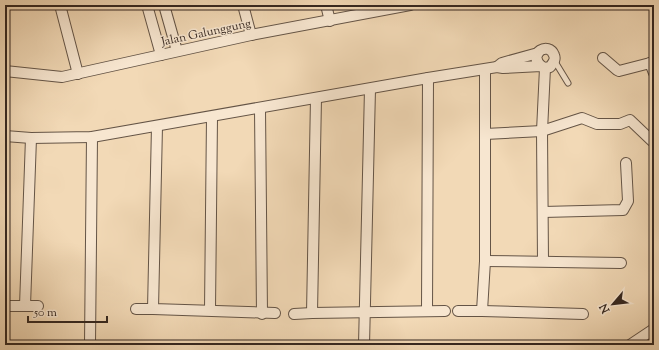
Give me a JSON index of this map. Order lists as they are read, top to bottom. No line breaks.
{"streets":{"street":["Jalan Galunggung"]},"scale_bar":"50 m","north":"bottom left"}
